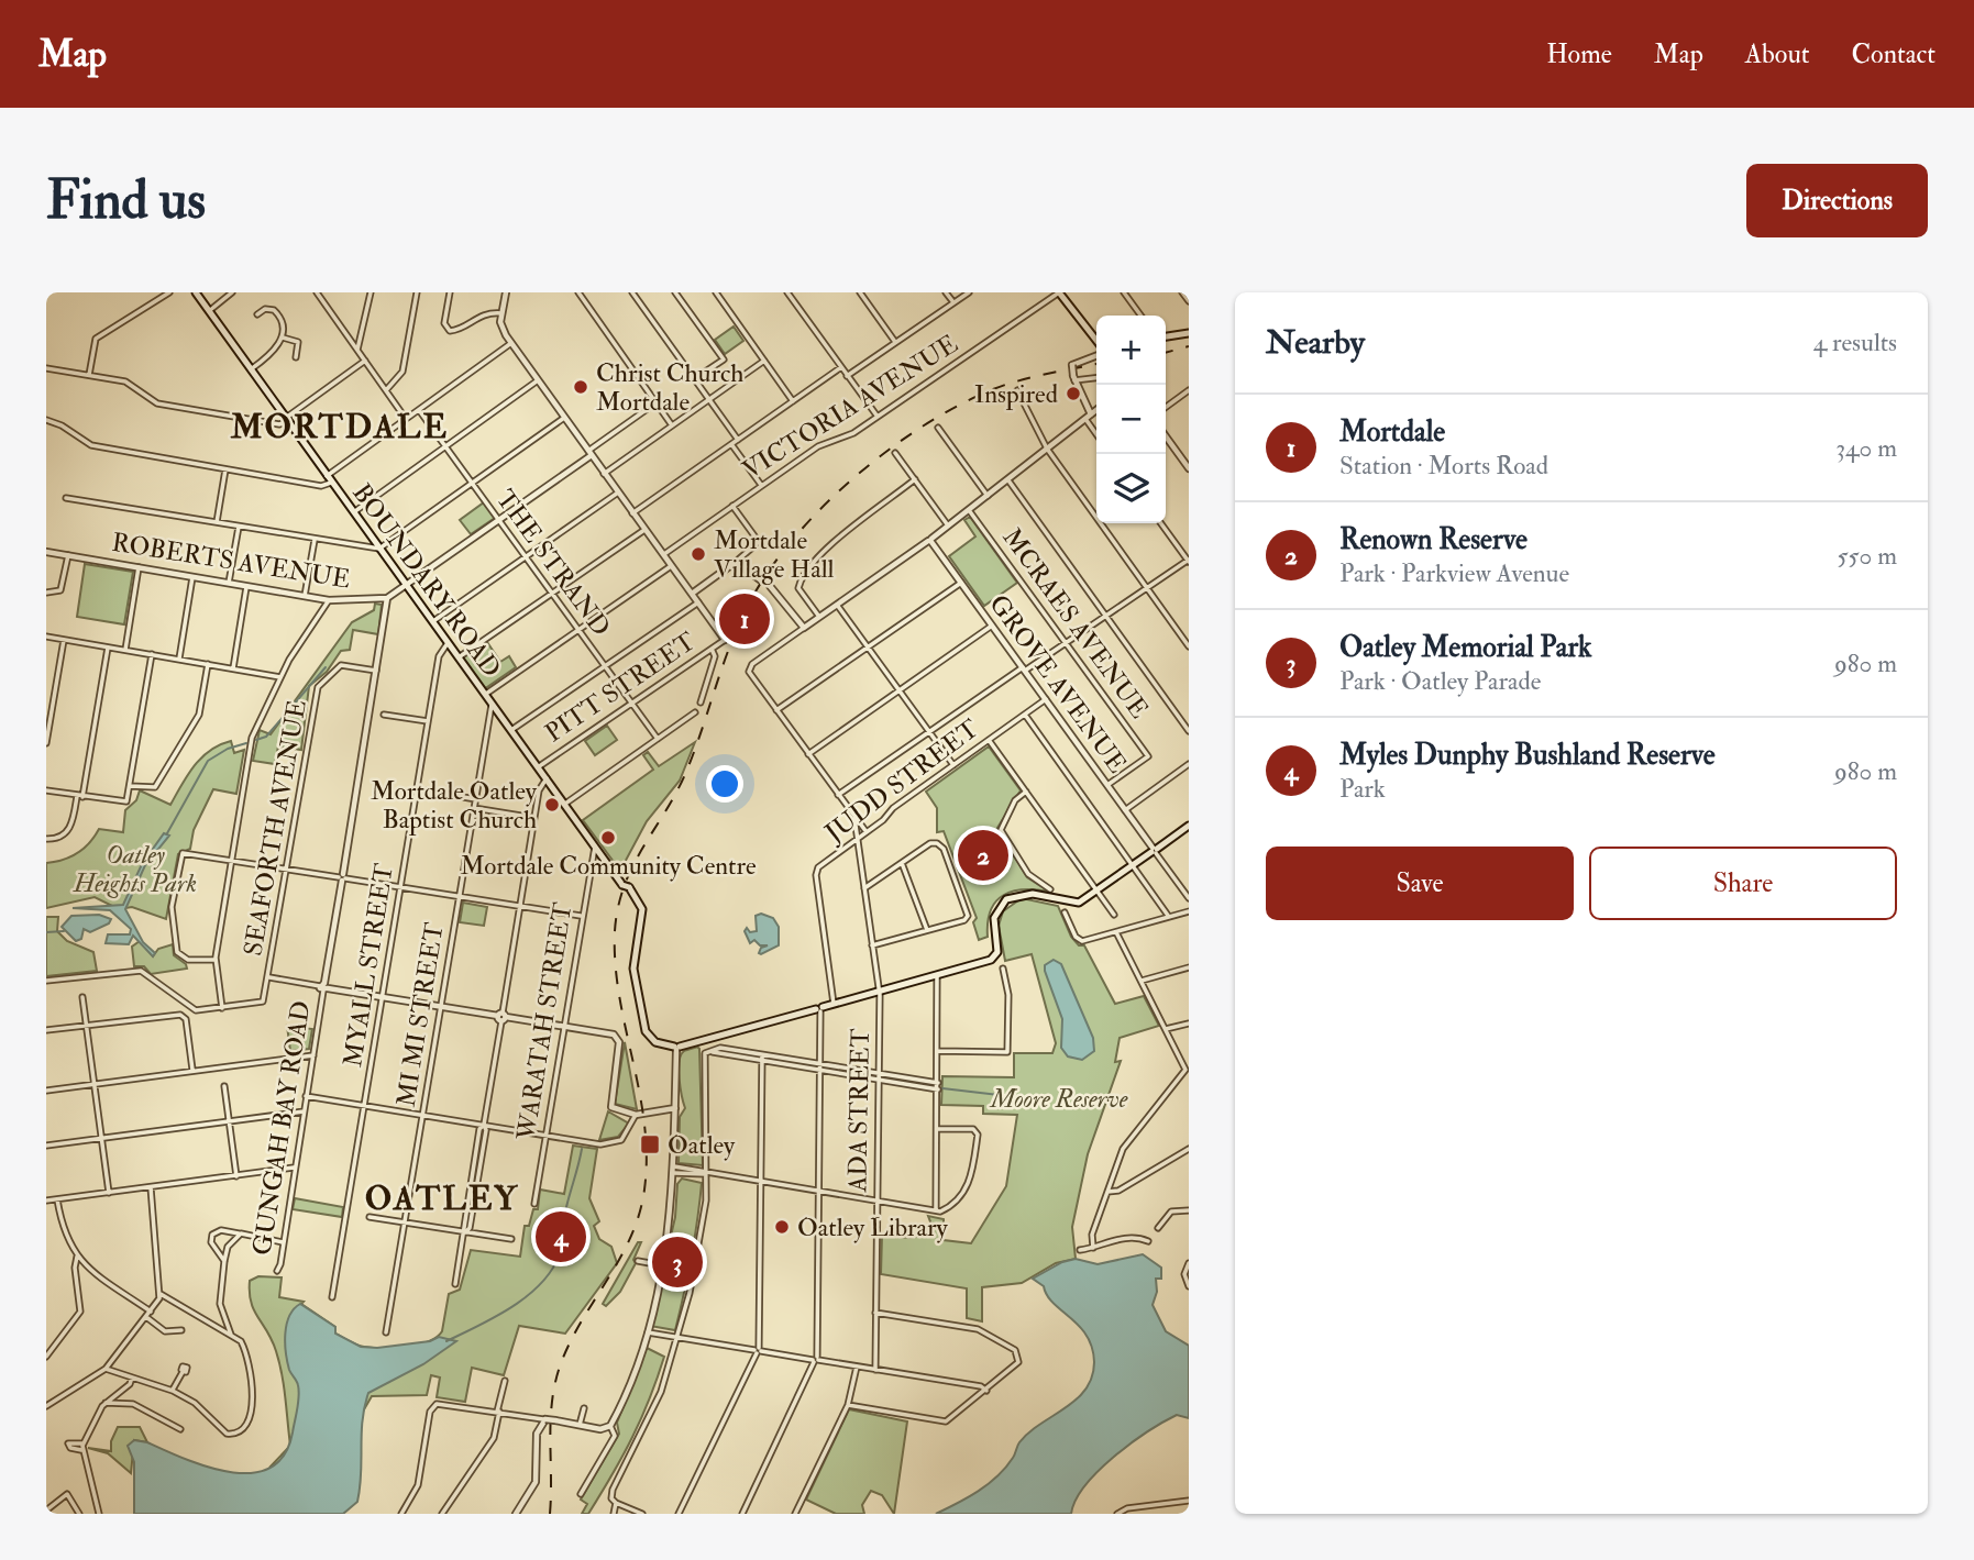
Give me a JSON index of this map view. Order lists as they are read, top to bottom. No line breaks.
{"streets":{"main road":["BOUNDARY ROAD"],"street":["VICTORIA AVENUE","ROBERTS AVENUE","THE STRAND","MCRAES AVENUE","GROVE AVENUE","PITT STREET","JUDD STREET","SEAFORTH AVENUE","MYALL STREET","MI MI STREET","WARATAH STREET","ADA STREET","GUNGAH BAY ROAD"]},"crossings":[["ROBERTS AVENUE","GUNGAH BAY ROAD"],["THE STRAND","PITT STREET"],["BOUNDARY ROAD","PITT STREET"],["BOUNDARY ROAD","MYALL STREET"],["BOUNDARY ROAD","MI MI STREET"],["BOUNDARY ROAD","WARATAH STREET"],["MCRAES AVENUE","GROVE AVENUE"],["GROVE AVENUE","JUDD STREET"],["JUDD STREET","ADA STREET"],["SEAFORTH AVENUE","GUNGAH BAY ROAD"]],"districts":["MORTDALE","OATLEY"],"parks":["Oatley Heights Park","Moore Reserve"],"places":{"other":["Christ Church Mortdale","Inspired","Mortdale Village Hall","Mortdale Oatley Baptist Church","Mortdale Community Centre","Oatley Library"],"transit":["Oatley"]},"page":{"header":"Map","nav":["Home","Map","About","Contact"],"buttons":["Directions",["Save","Share"]],"title":"Find us","heading":["Nearby","4 results"],"map_buttons":["+","−"],"list":[{"mark":"1","name":"Mortdale","note":"Station · Morts Road","value":"340 m"},{"mark":"2","name":"Renown Reserve","note":"Park · Parkview Avenue","value":"550 m"},{"mark":"3","name":"Oatley Memorial Park","note":"Park · Oatley Parade","value":"980 m"},{"mark":"4","name":"Myles Dunphy Bushland Reserve","note":"Park","value":"980 m"}],"pins":["1","2","4","3"]}}
